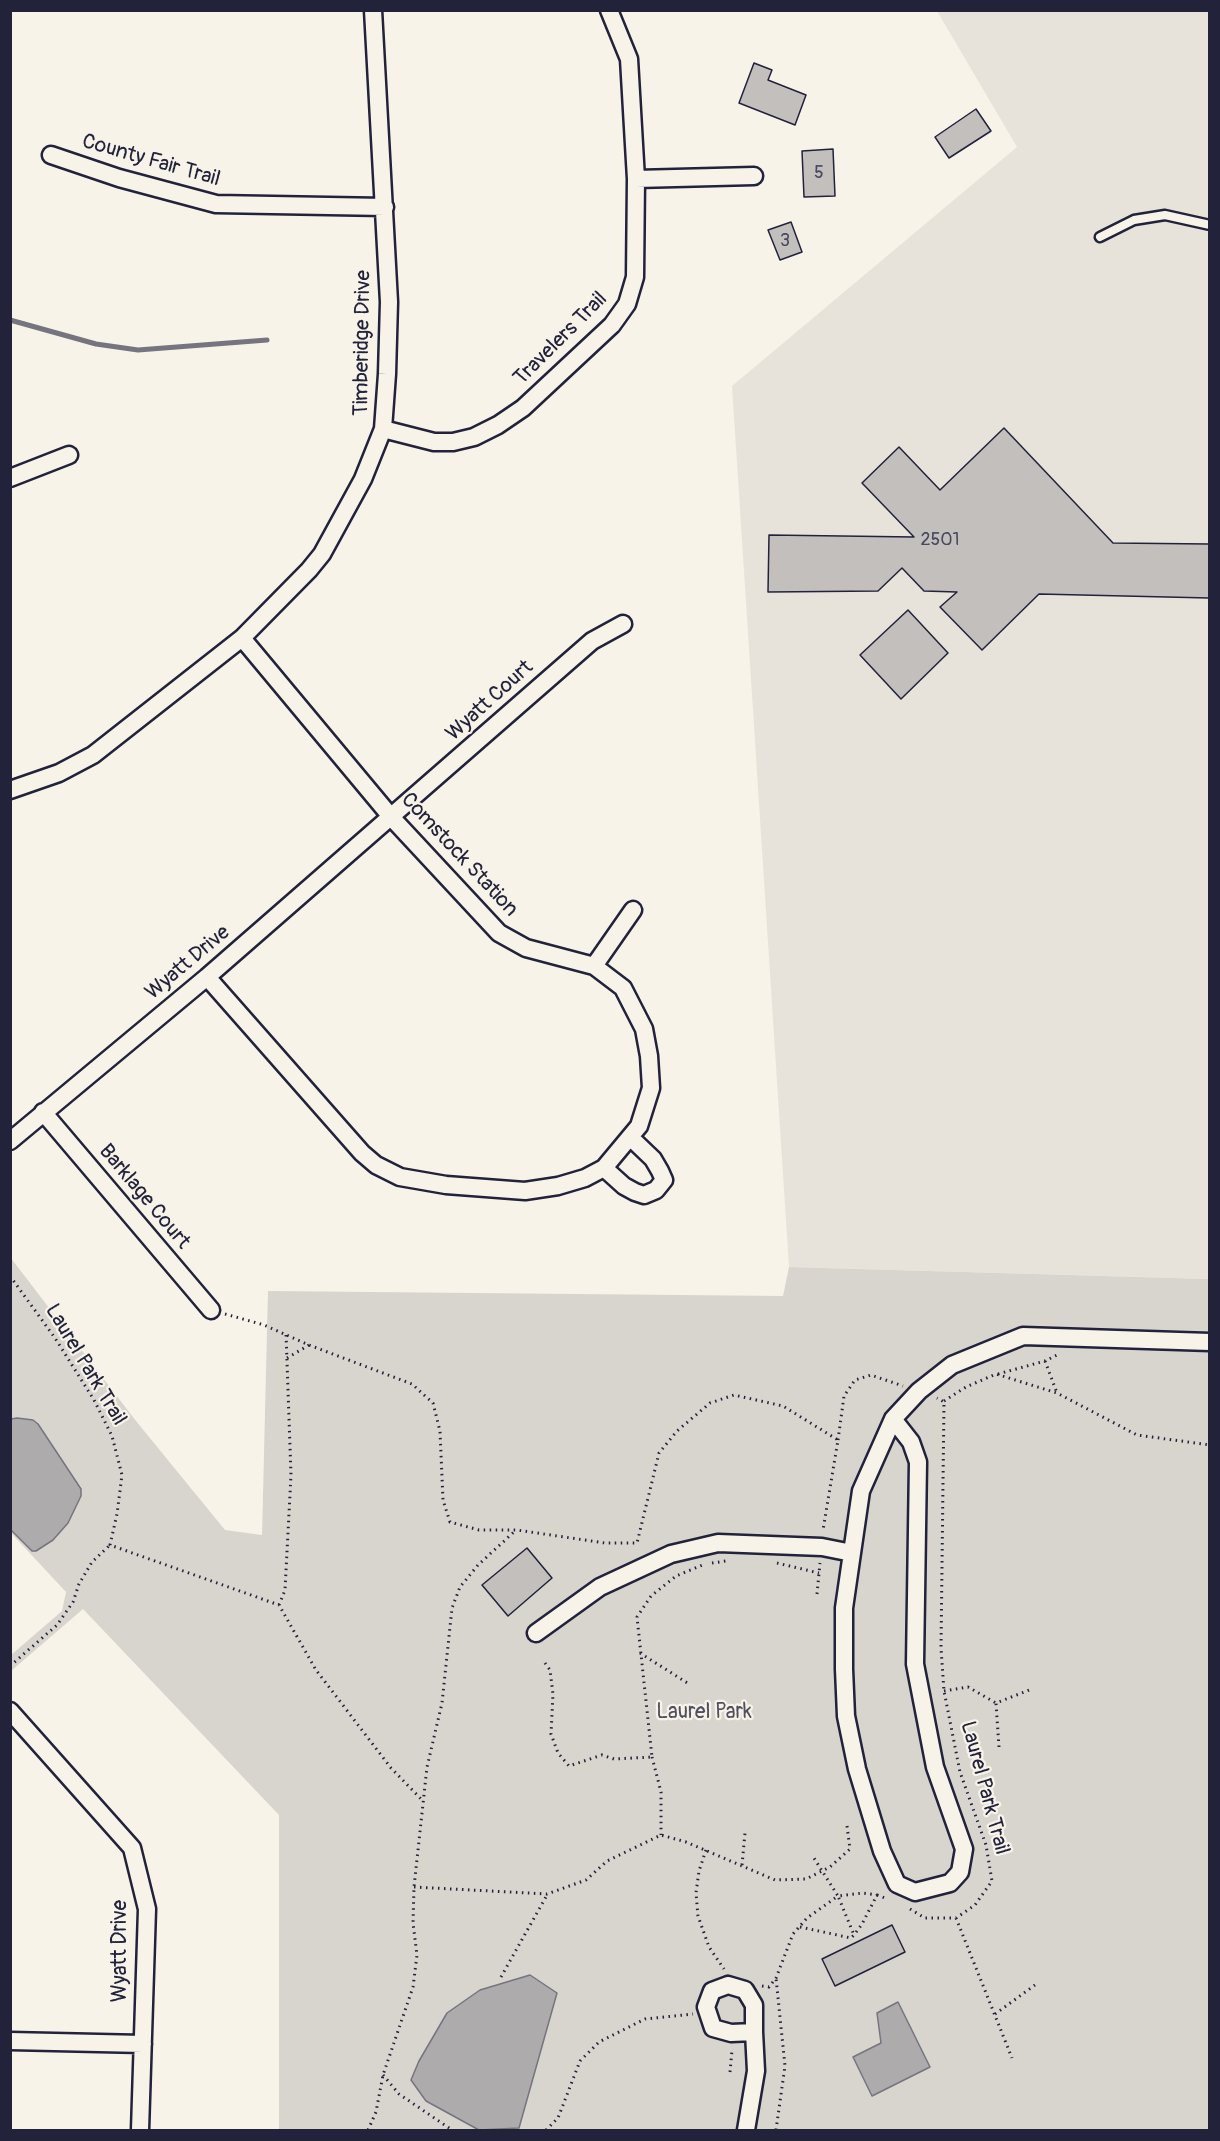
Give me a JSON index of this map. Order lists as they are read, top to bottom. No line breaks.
{"streets":{"street":["County Fair Trail","Travelers Trail","Timberidge Drive","Wyatt Court","Comstock Station","Wyatt Drive","Barklage Court"],"path":["Laurel Park Trail"]},"crossings":[["County Fair Trail","Timberidge Drive"],["Travelers Trail","Timberidge Drive"],["Timberidge Drive","Comstock Station"],["Wyatt Court","Comstock Station"],["Wyatt Court","Wyatt Drive"],["Comstock Station","Wyatt Drive"],["Wyatt Drive","Barklage Court"]],"parks":["Laurel Park"],"house_numbers":["5","3","2501"]}
